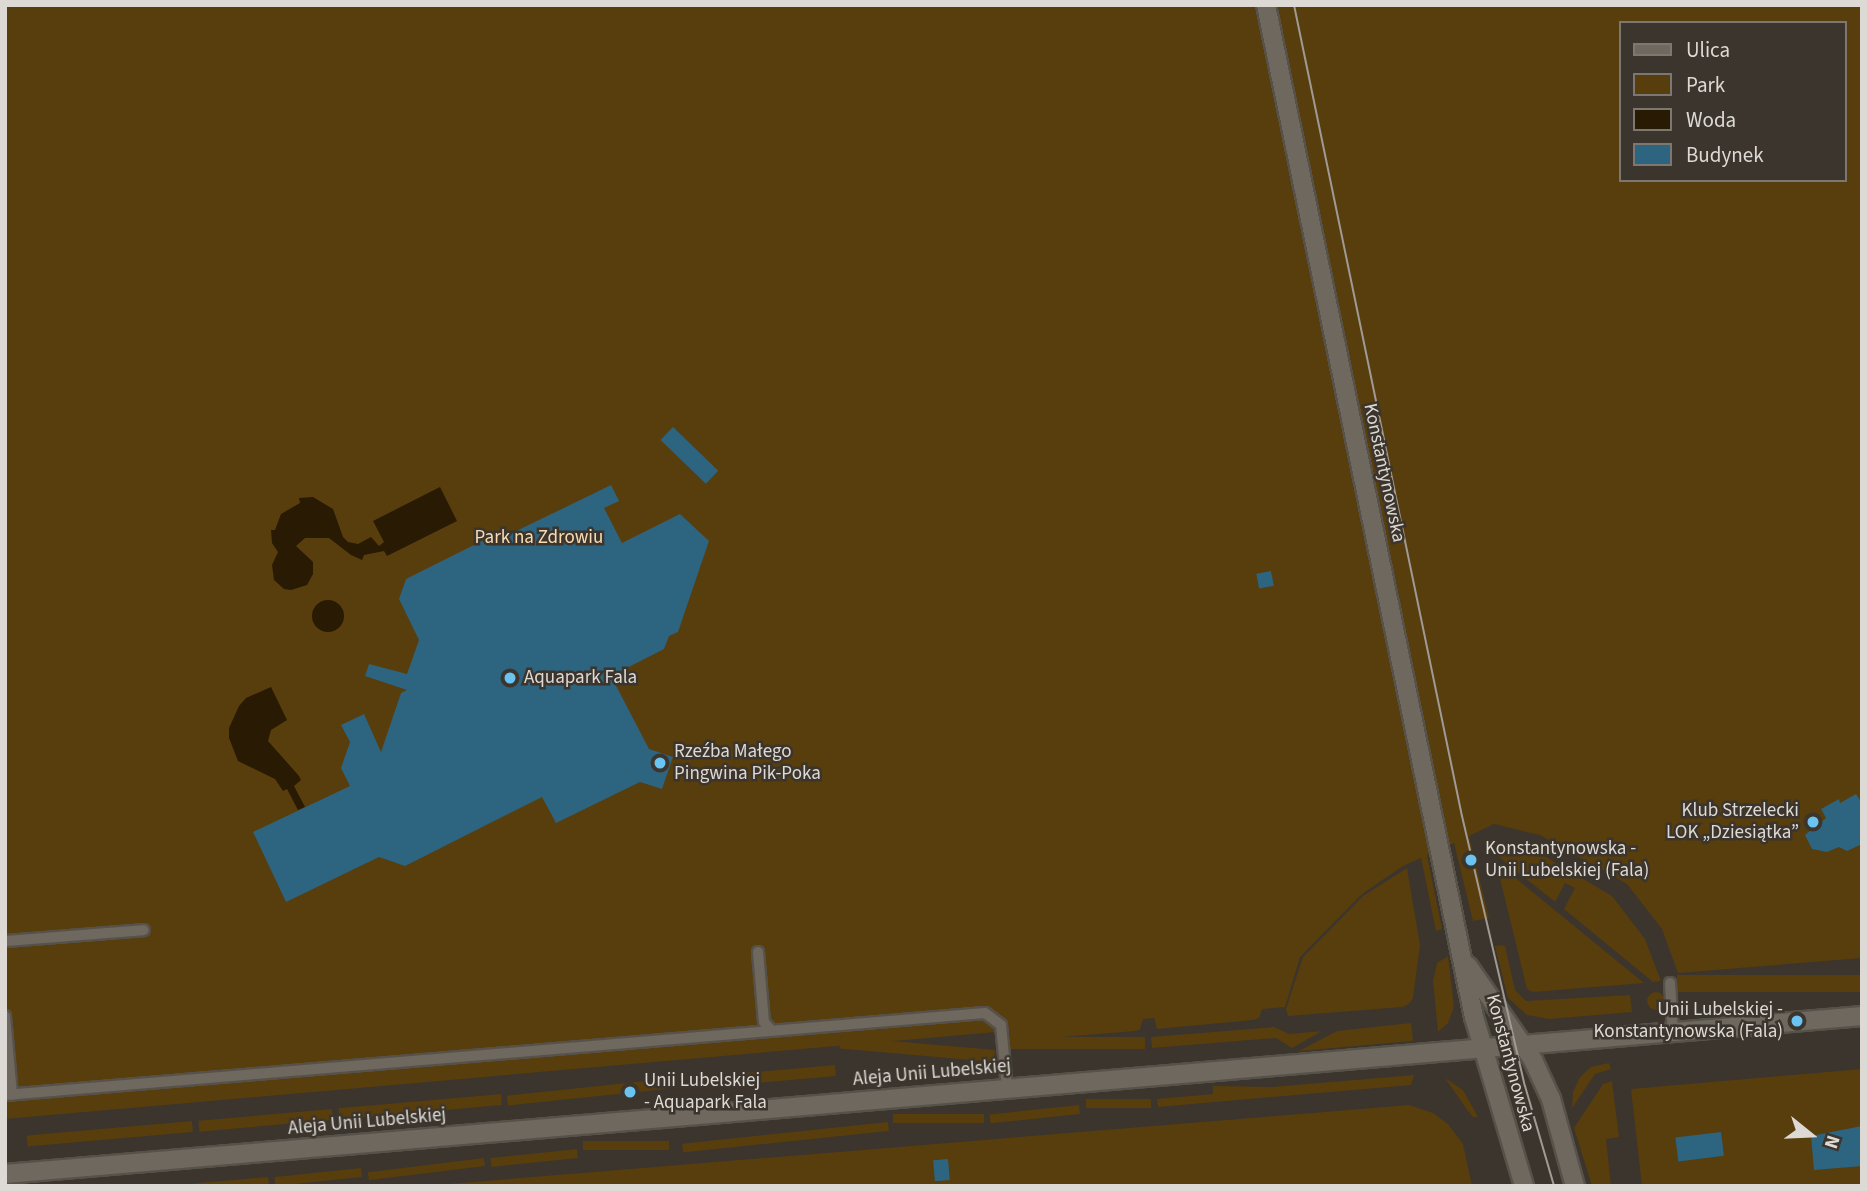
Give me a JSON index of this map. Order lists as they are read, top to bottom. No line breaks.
{"streets":{"street":["Konstantynowska","Aleja Unii Lubelskiej"]},"crossings":[["Konstantynowska","Aleja Unii Lubelskiej"]],"parks":["Park na Zdrowiu"],"places":["Aquapark Fala","Rzeźba Małego Pingwina Pik-Poka","Klub Strzelecki LOK „Dziesiątka”","Konstantynowska - Unii Lubelskiej (Fala)","Unii Lubelskiej - Konstantynowska (Fala)","Unii Lubelskiej - Aquapark Fala"],"legend":["Ulica","Park","Woda","Budynek"],"north":"right"}
